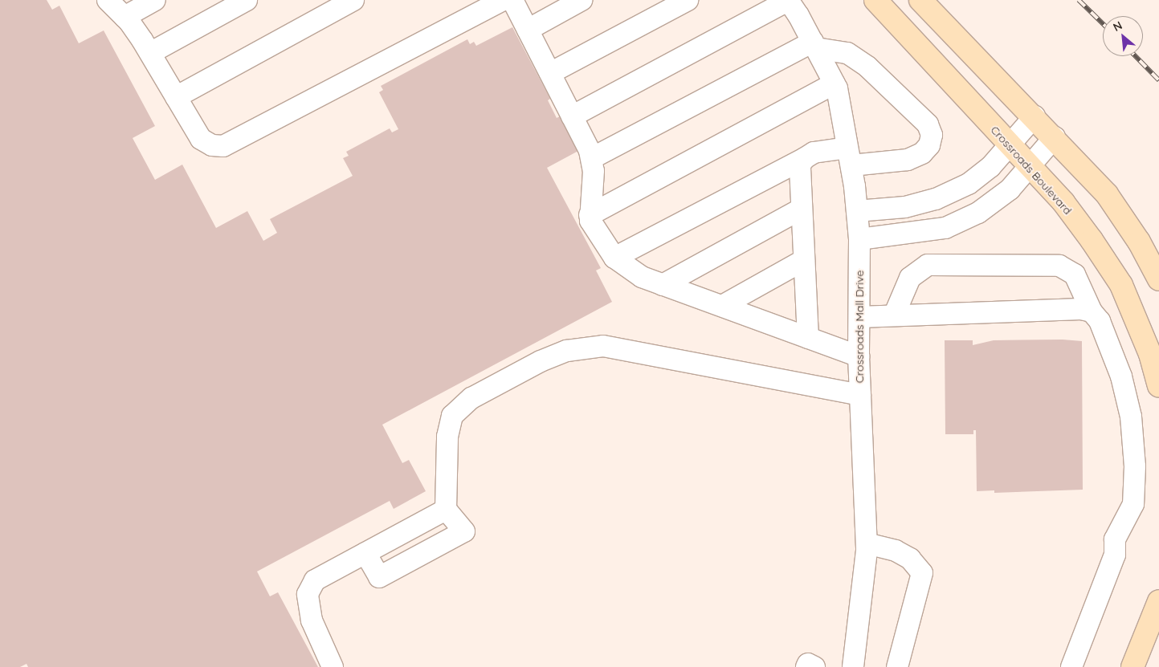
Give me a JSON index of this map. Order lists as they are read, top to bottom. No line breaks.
{"streets":{"main road":["Crossroads Boulevard"],"street":["Crossroads Mall Drive"]},"north":"top left"}
